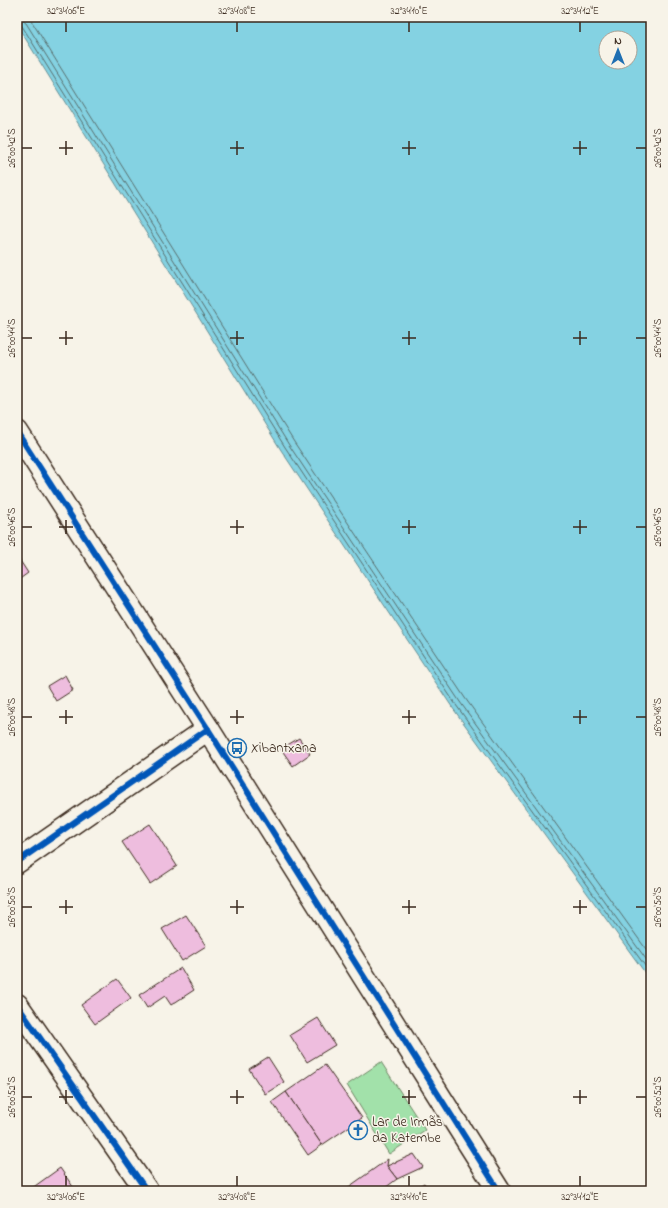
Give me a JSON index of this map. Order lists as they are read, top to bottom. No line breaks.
{"places":{"bus stop":["Xibantxana"],"church":["Lar de Irmãs da Katembe"]},"north":"top","coordinates":["32°34'06\"E","32°34'08\"E","32°34'10\"E","32°34'12\"E","26°00'42\"S","26°00'44\"S","26°00'46\"S","26°00'48\"S","26°00'50\"S","26°00'52\"S"]}
